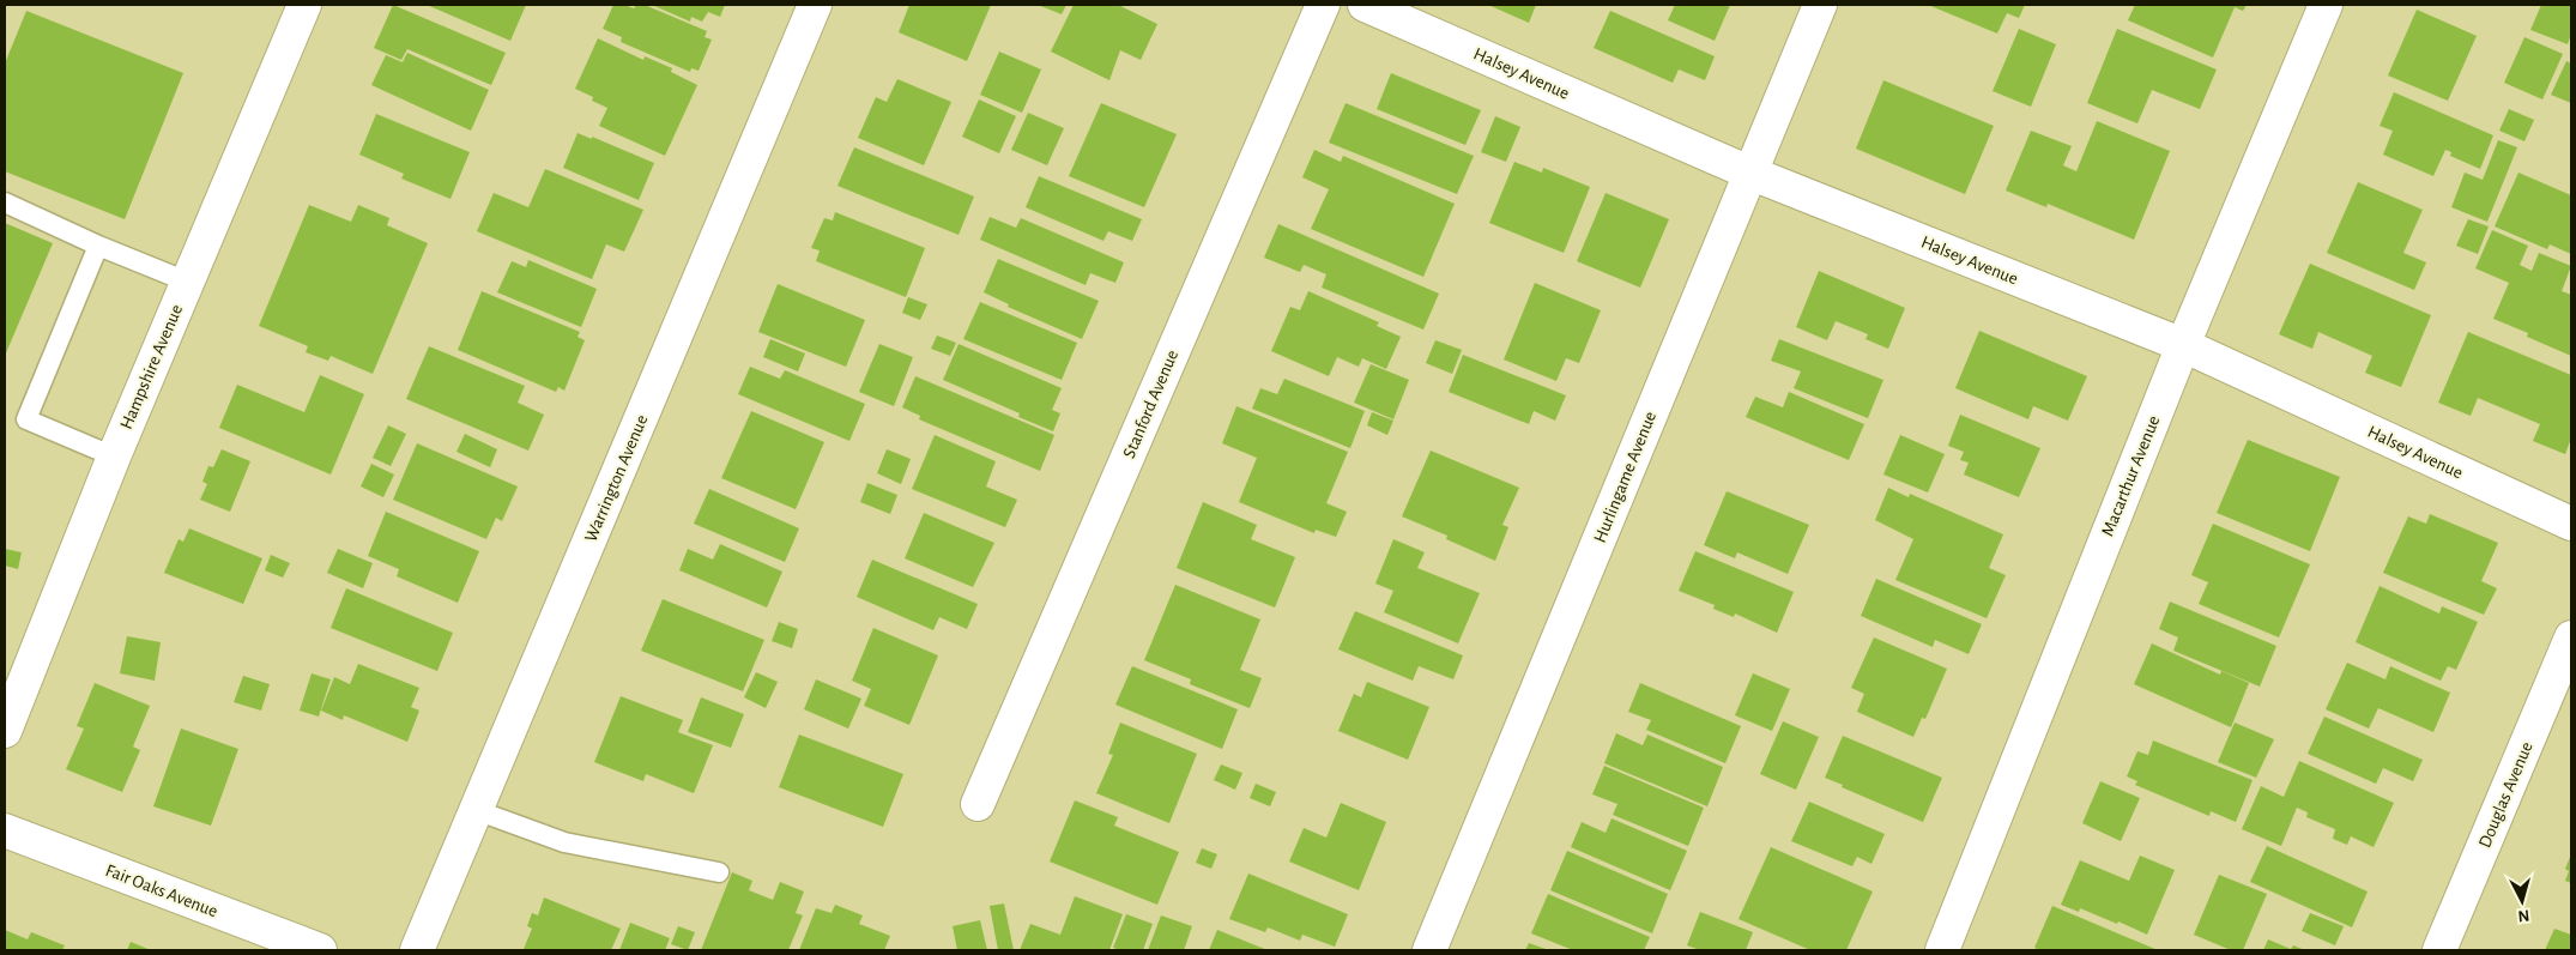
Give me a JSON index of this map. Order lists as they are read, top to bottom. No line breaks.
{"streets":{"street":["Halsey Avenue","Hampshire Avenue","Stanford Avenue","Macarthur Avenue","Hurlingame Avenue","Warrington Avenue","Douglas Avenue","Fair Oaks Avenue"]},"crossings":[["Halsey Avenue","Macarthur Avenue"],["Halsey Avenue","Hurlingame Avenue"]],"north":"bottom"}
